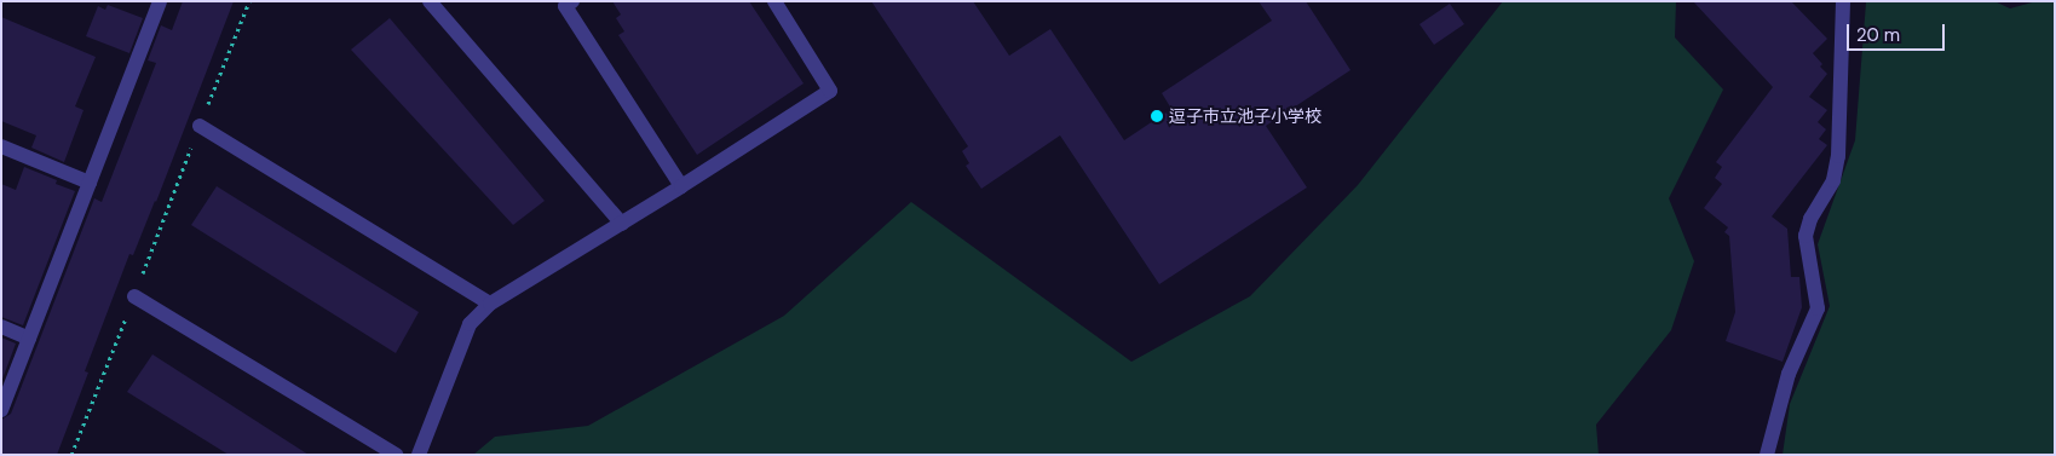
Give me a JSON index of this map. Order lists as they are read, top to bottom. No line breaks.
{"places":["逗子市立池子小学校"],"scale_bar":"20 m"}
